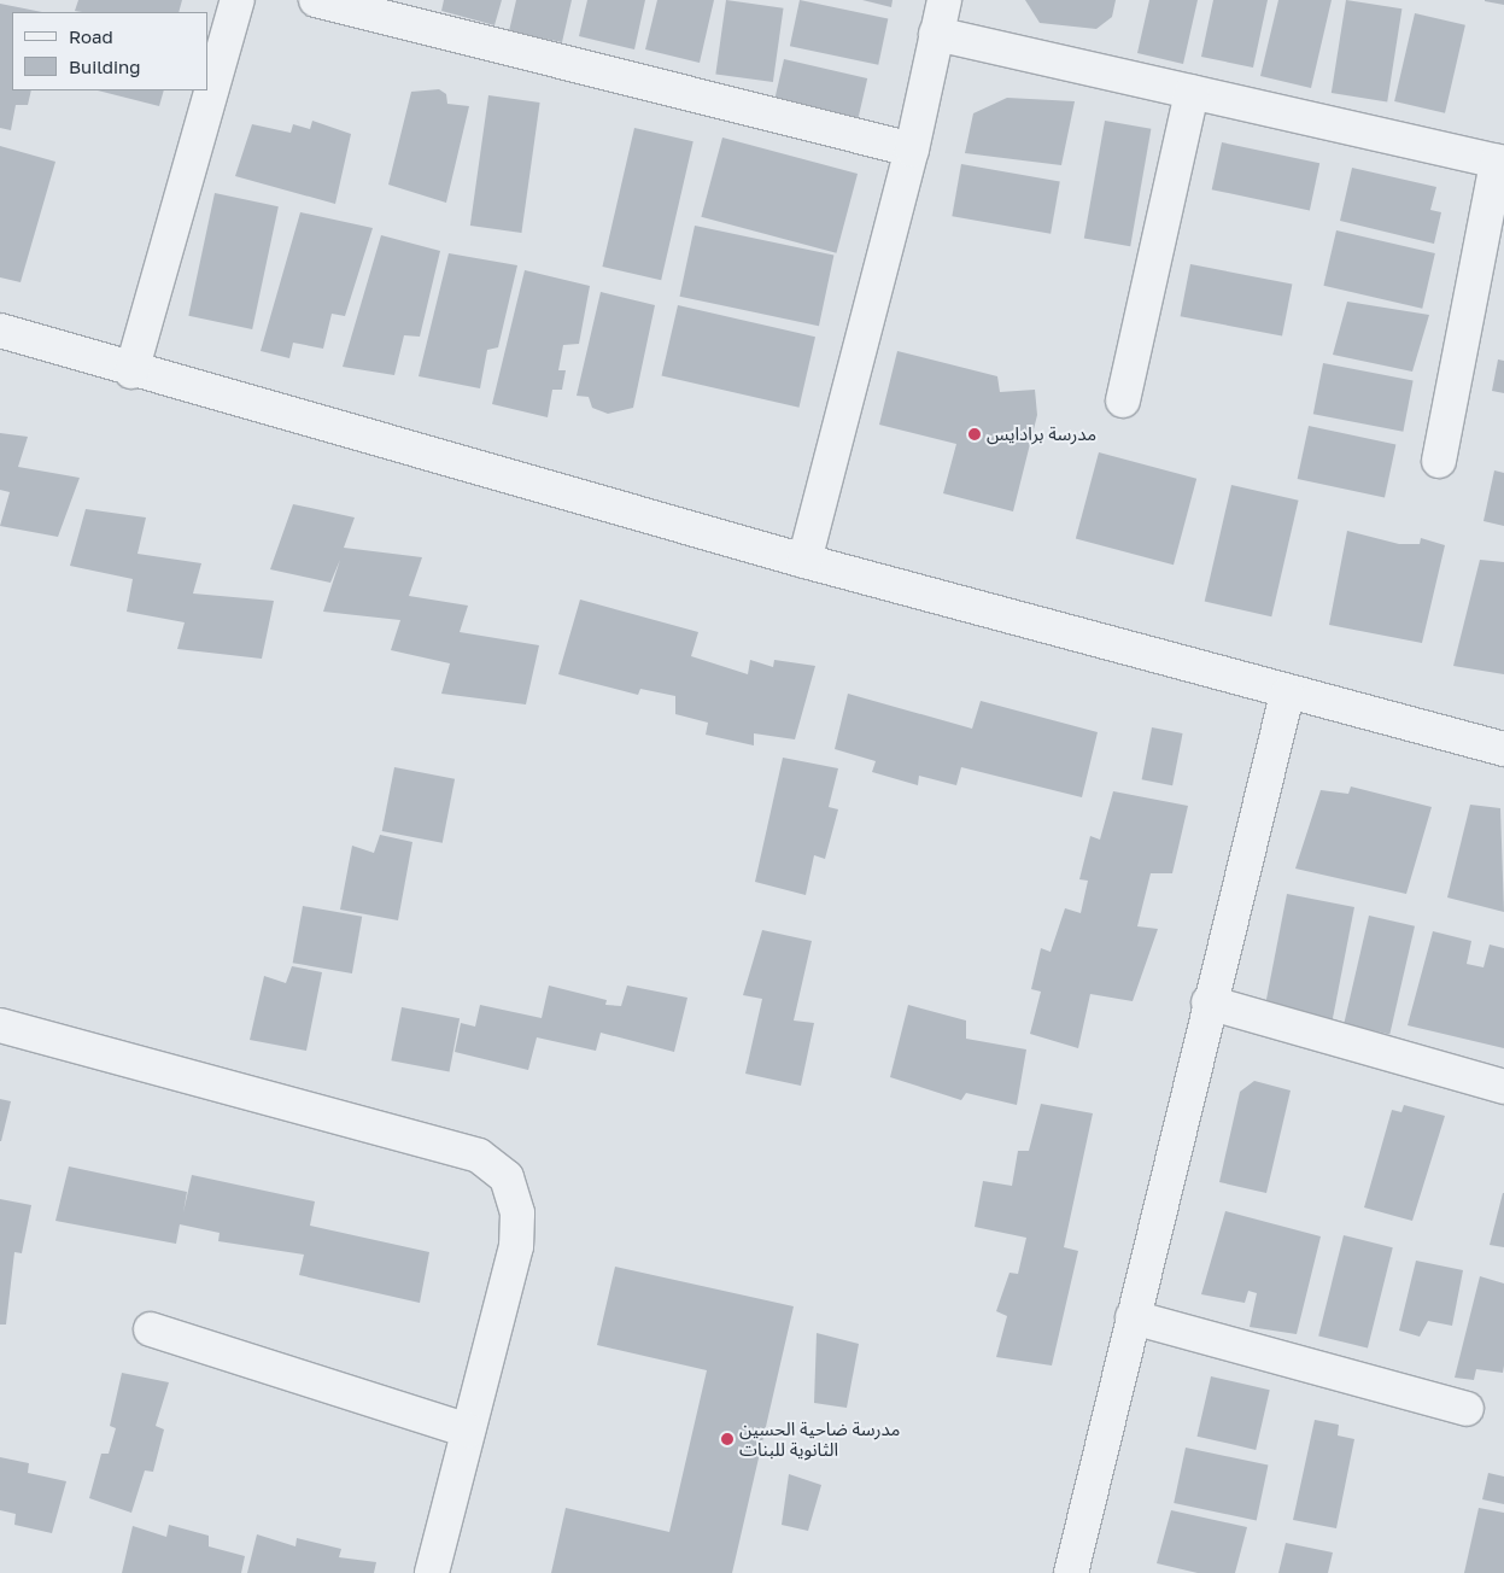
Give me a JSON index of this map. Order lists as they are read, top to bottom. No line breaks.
{"places":["مدرسة برادايس","مدرسة ضاحية الحسين الثانوية للبنات"],"legend":["Road","Building"]}
